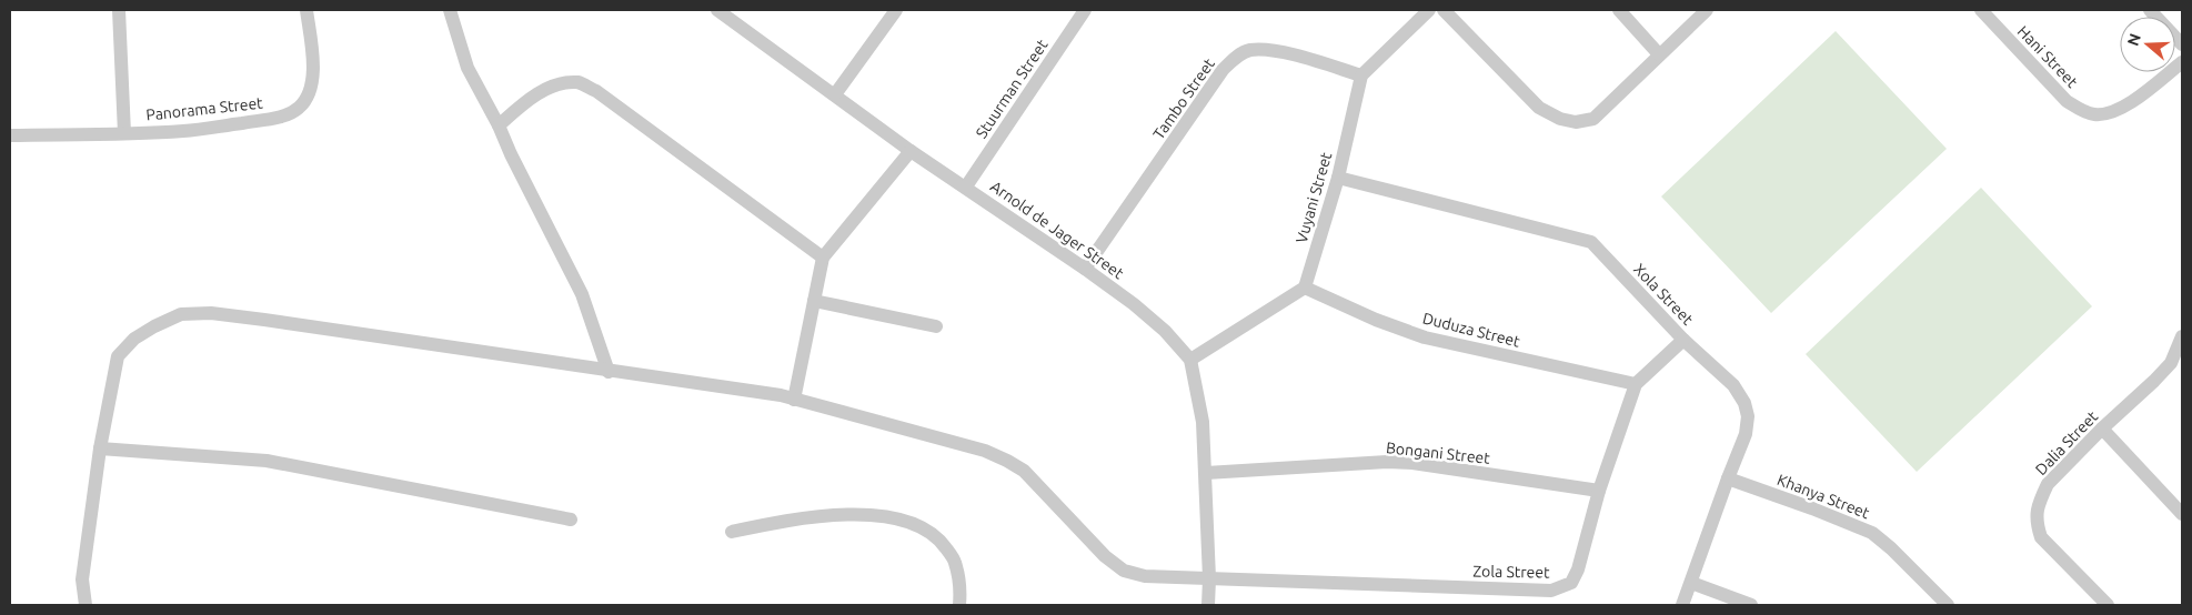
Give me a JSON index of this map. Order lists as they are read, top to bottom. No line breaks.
{"streets":{"street":["Hani Street","Stuurman Street","Tambo Street","Panorama Street","Vuyani Street","Arnold de Jager Street","Xola Street","Duduza Street","Dalia Street","Bongani Street","Khanya Street","Zola Street"]},"crossings":[["Stuurman Street","Arnold de Jager Street"],["Tambo Street","Vuyani Street"],["Tambo Street","Arnold de Jager Street"],["Vuyani Street","Xola Street"],["Vuyani Street","Duduza Street"],["Xola Street","Khanya Street"],["Xola Street","Zola Street"],["Duduza Street","Zola Street"],["Bongani Street","Zola Street"]],"north":"left"}
